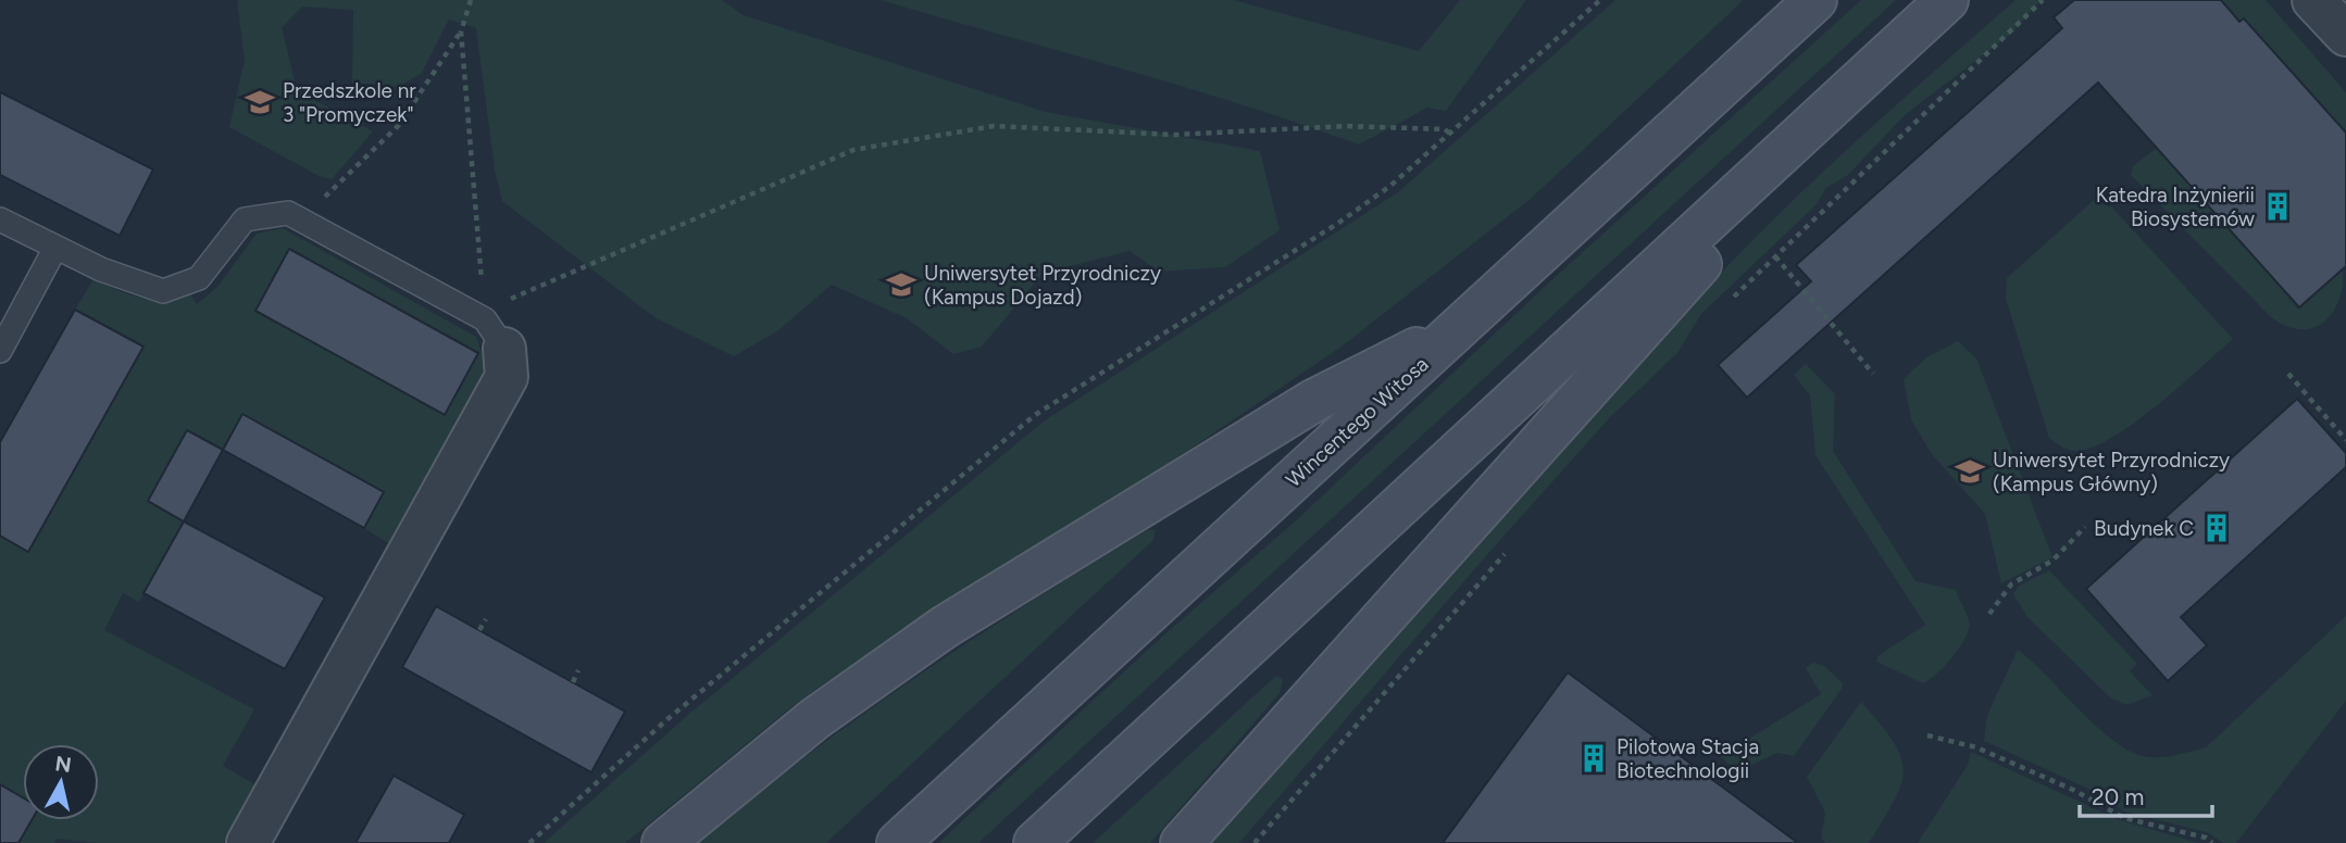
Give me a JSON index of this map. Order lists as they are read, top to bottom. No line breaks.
{"streets":{"main road":["Wincentego Witosa"]},"places":{"school or university":["Przedszkole nr 3 \"Promyczek\"","Uniwersytet Przyrodniczy (Kampus Dojazd)","Uniwersytet Przyrodniczy (Kampus Główny)"],"building":["Katedra Inżynierii Biosystemów","Budynek C","Pilotowa Stacja Biotechnologii"]},"scale_bar":"20 m","north":"top"}
